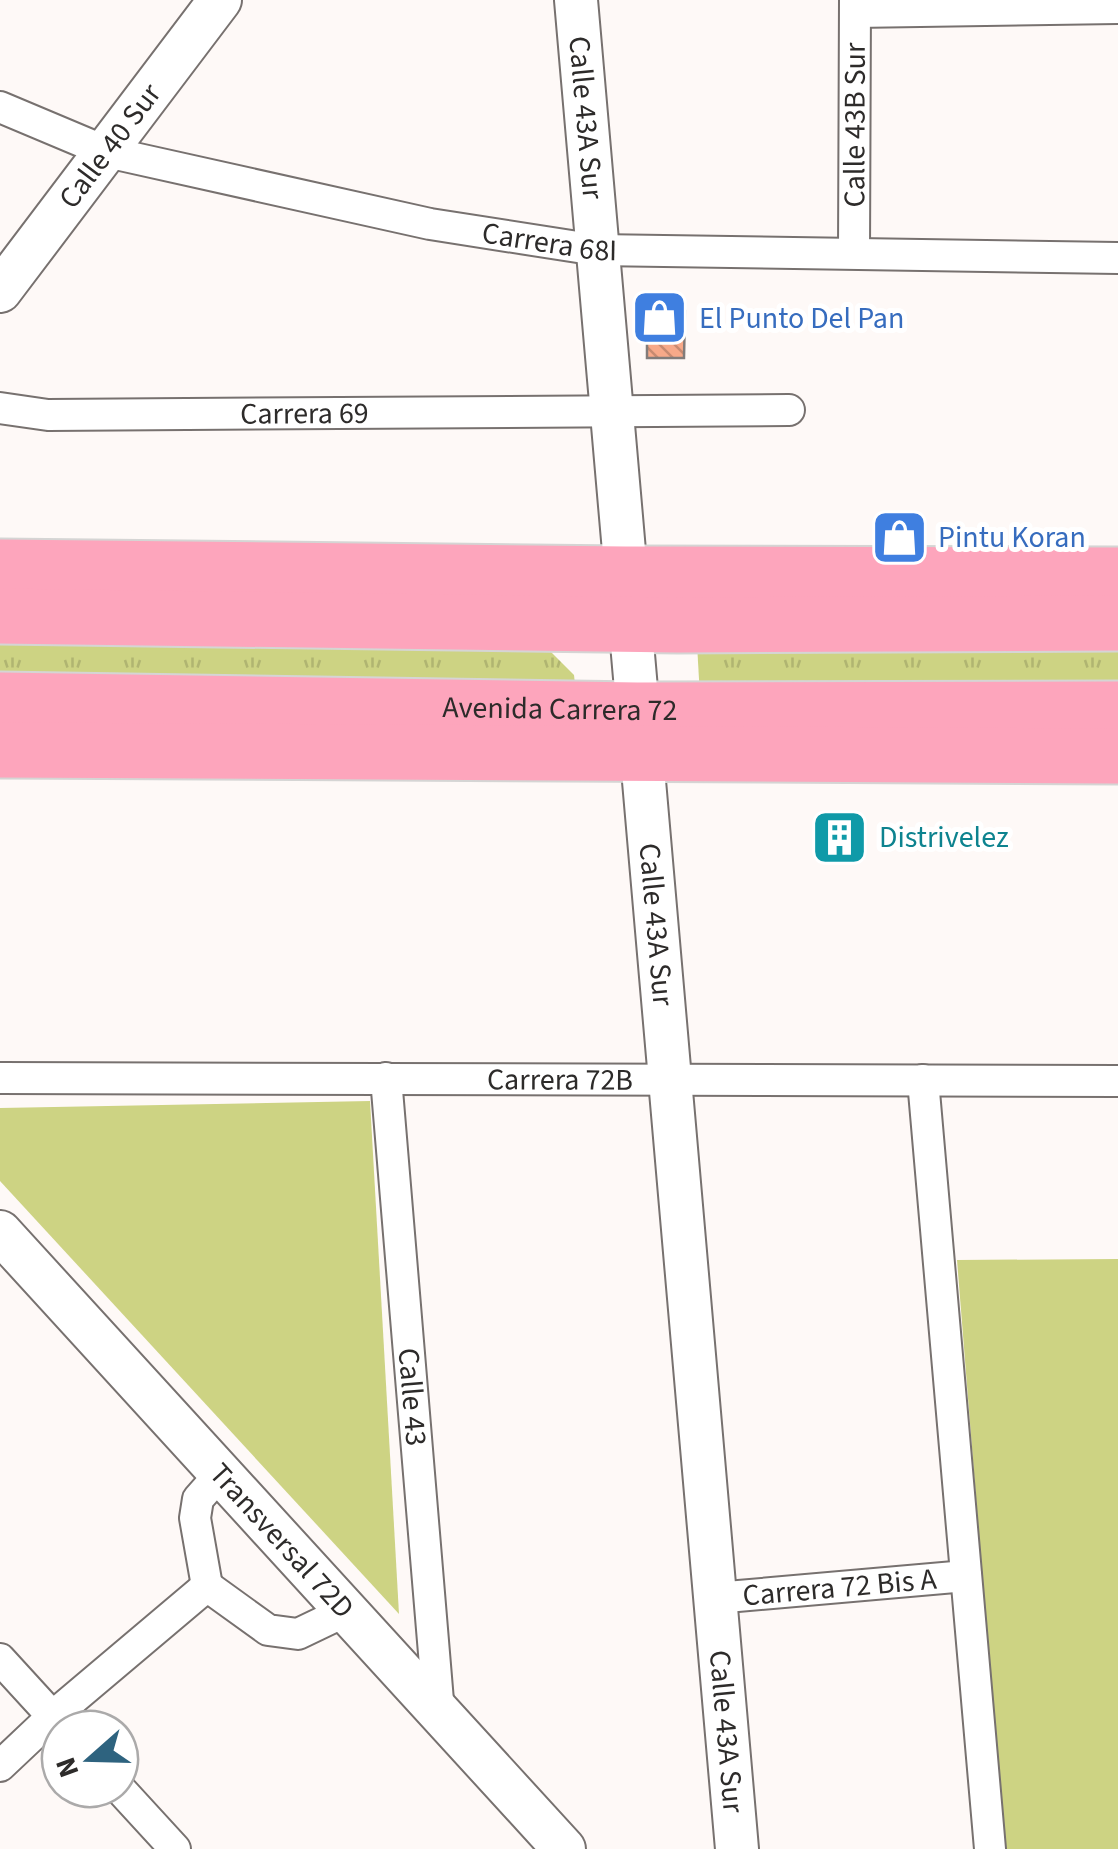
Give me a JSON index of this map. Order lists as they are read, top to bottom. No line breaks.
{"streets":{"highway":["Avenida Carrera 72"],"street":["Calle 43A Sur","Calle 43B Sur","Calle 40 Sur","Carrera 68I","Carrera 69","Carrera 72B","Calle 43","Transversal 72D","Carrera 72 Bis A"]},"crossings":[["Calle 43A Sur","Carrera 68I"],["Calle 43A Sur","Carrera 69"],["Calle 43A Sur","Avenida Carrera 72"],["Calle 43A Sur","Carrera 72B"],["Calle 43A Sur","Carrera 72 Bis A"],["Calle 43B Sur","Carrera 68I"],["Calle 40 Sur","Carrera 68I"],["Carrera 72B","Calle 43"],["Calle 43","Transversal 72D"]],"places":{"shop":["El Punto Del Pan","Pintu Koran"],"building":["Distrivelez"]},"north":"left"}
